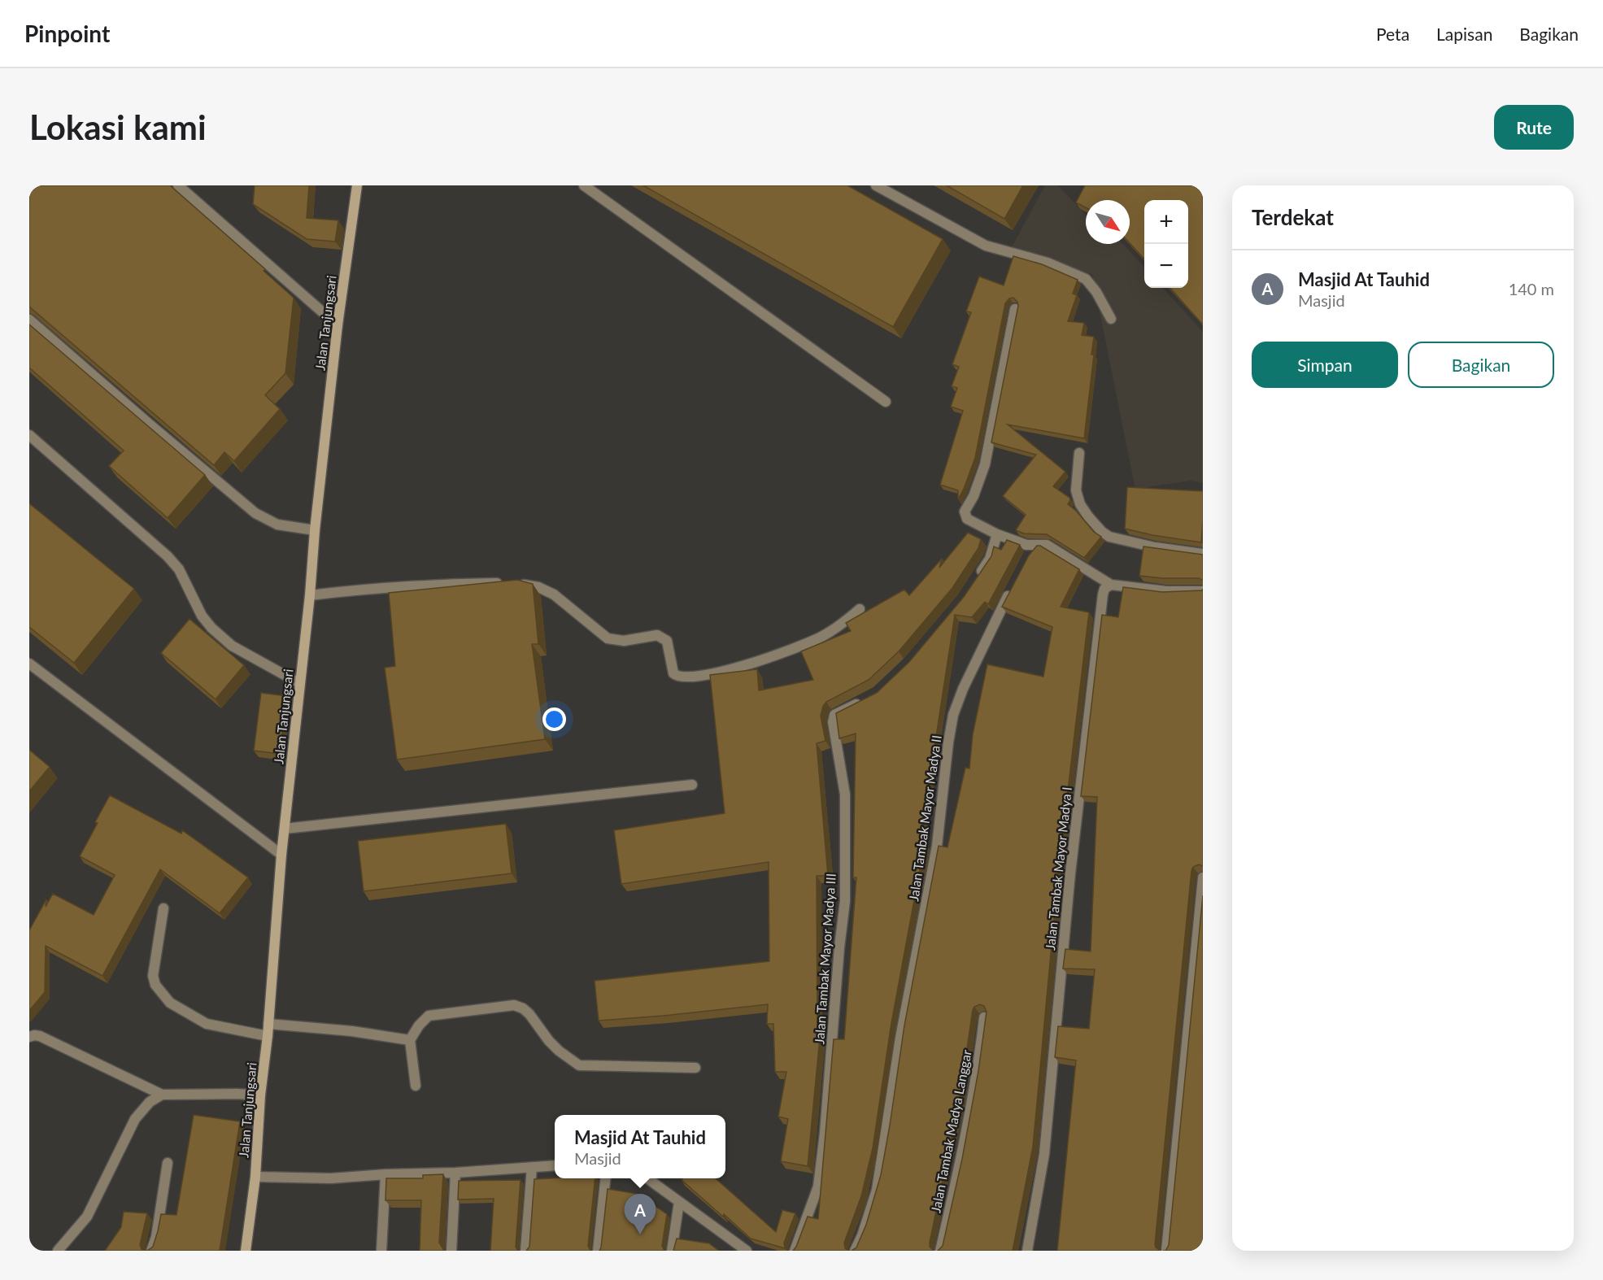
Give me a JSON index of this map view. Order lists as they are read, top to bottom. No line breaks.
{"streets":{"main road":["Jalan Tanjungsari"],"street":["Jalan Tambak Mayor Madya II","Jalan Tambak Mayor Madya I","Jalan Tambak Mayor Madya III","Jalan Tambak Madya Langgar"]},"north":"bottom right","page":{"header":"Pinpoint","nav":["Peta","Lapisan","Bagikan"],"buttons":["Rute",["Simpan","Bagikan"]],"title":"Lokasi kami","heading":"Terdekat","map_buttons":["+","−"],"list":[{"mark":"A","name":"Masjid At Tauhid","note":"Masjid","value":"140 m"}],"popup":["Masjid At Tauhid","Masjid"],"pins":"A"}}
